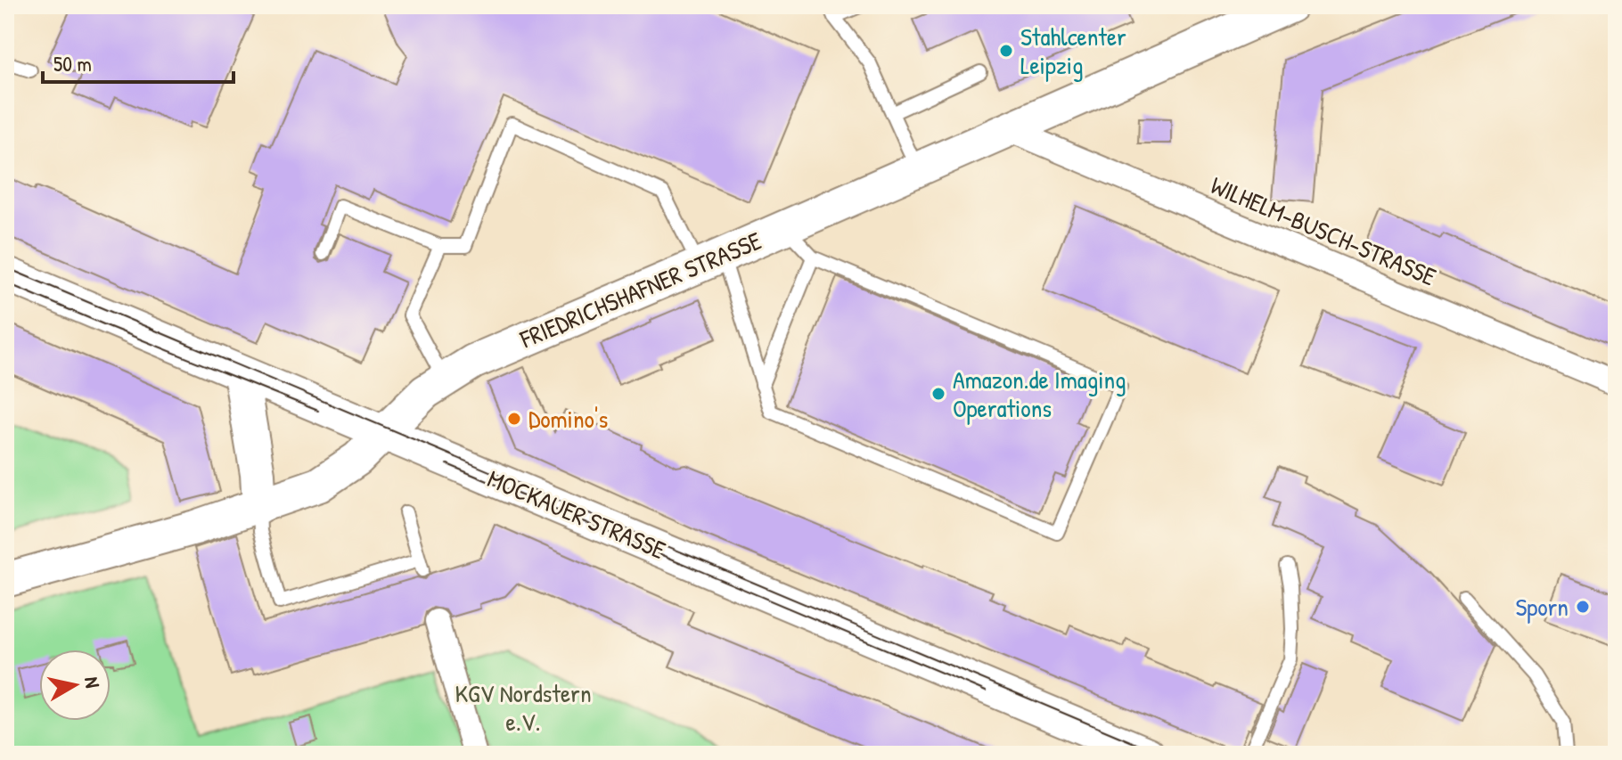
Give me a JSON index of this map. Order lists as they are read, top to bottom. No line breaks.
{"streets":{"main road":["FRIEDRICHSHAFNER STRASSE","MOCKAUER STRASSE"],"street":["WILHELM-BUSCH-STRASSE"]},"crossings":[["WILHELM-BUSCH-STRASSE","FRIEDRICHSHAFNER STRASSE"],["FRIEDRICHSHAFNER STRASSE","MOCKAUER STRASSE"]],"parks":["KGV Nordstern e.V."],"places":["Stahlcenter Leipzig","Amazon.de Imaging Operations","Domino's","Sporn"],"scale_bar":"50 m","north":"right"}
